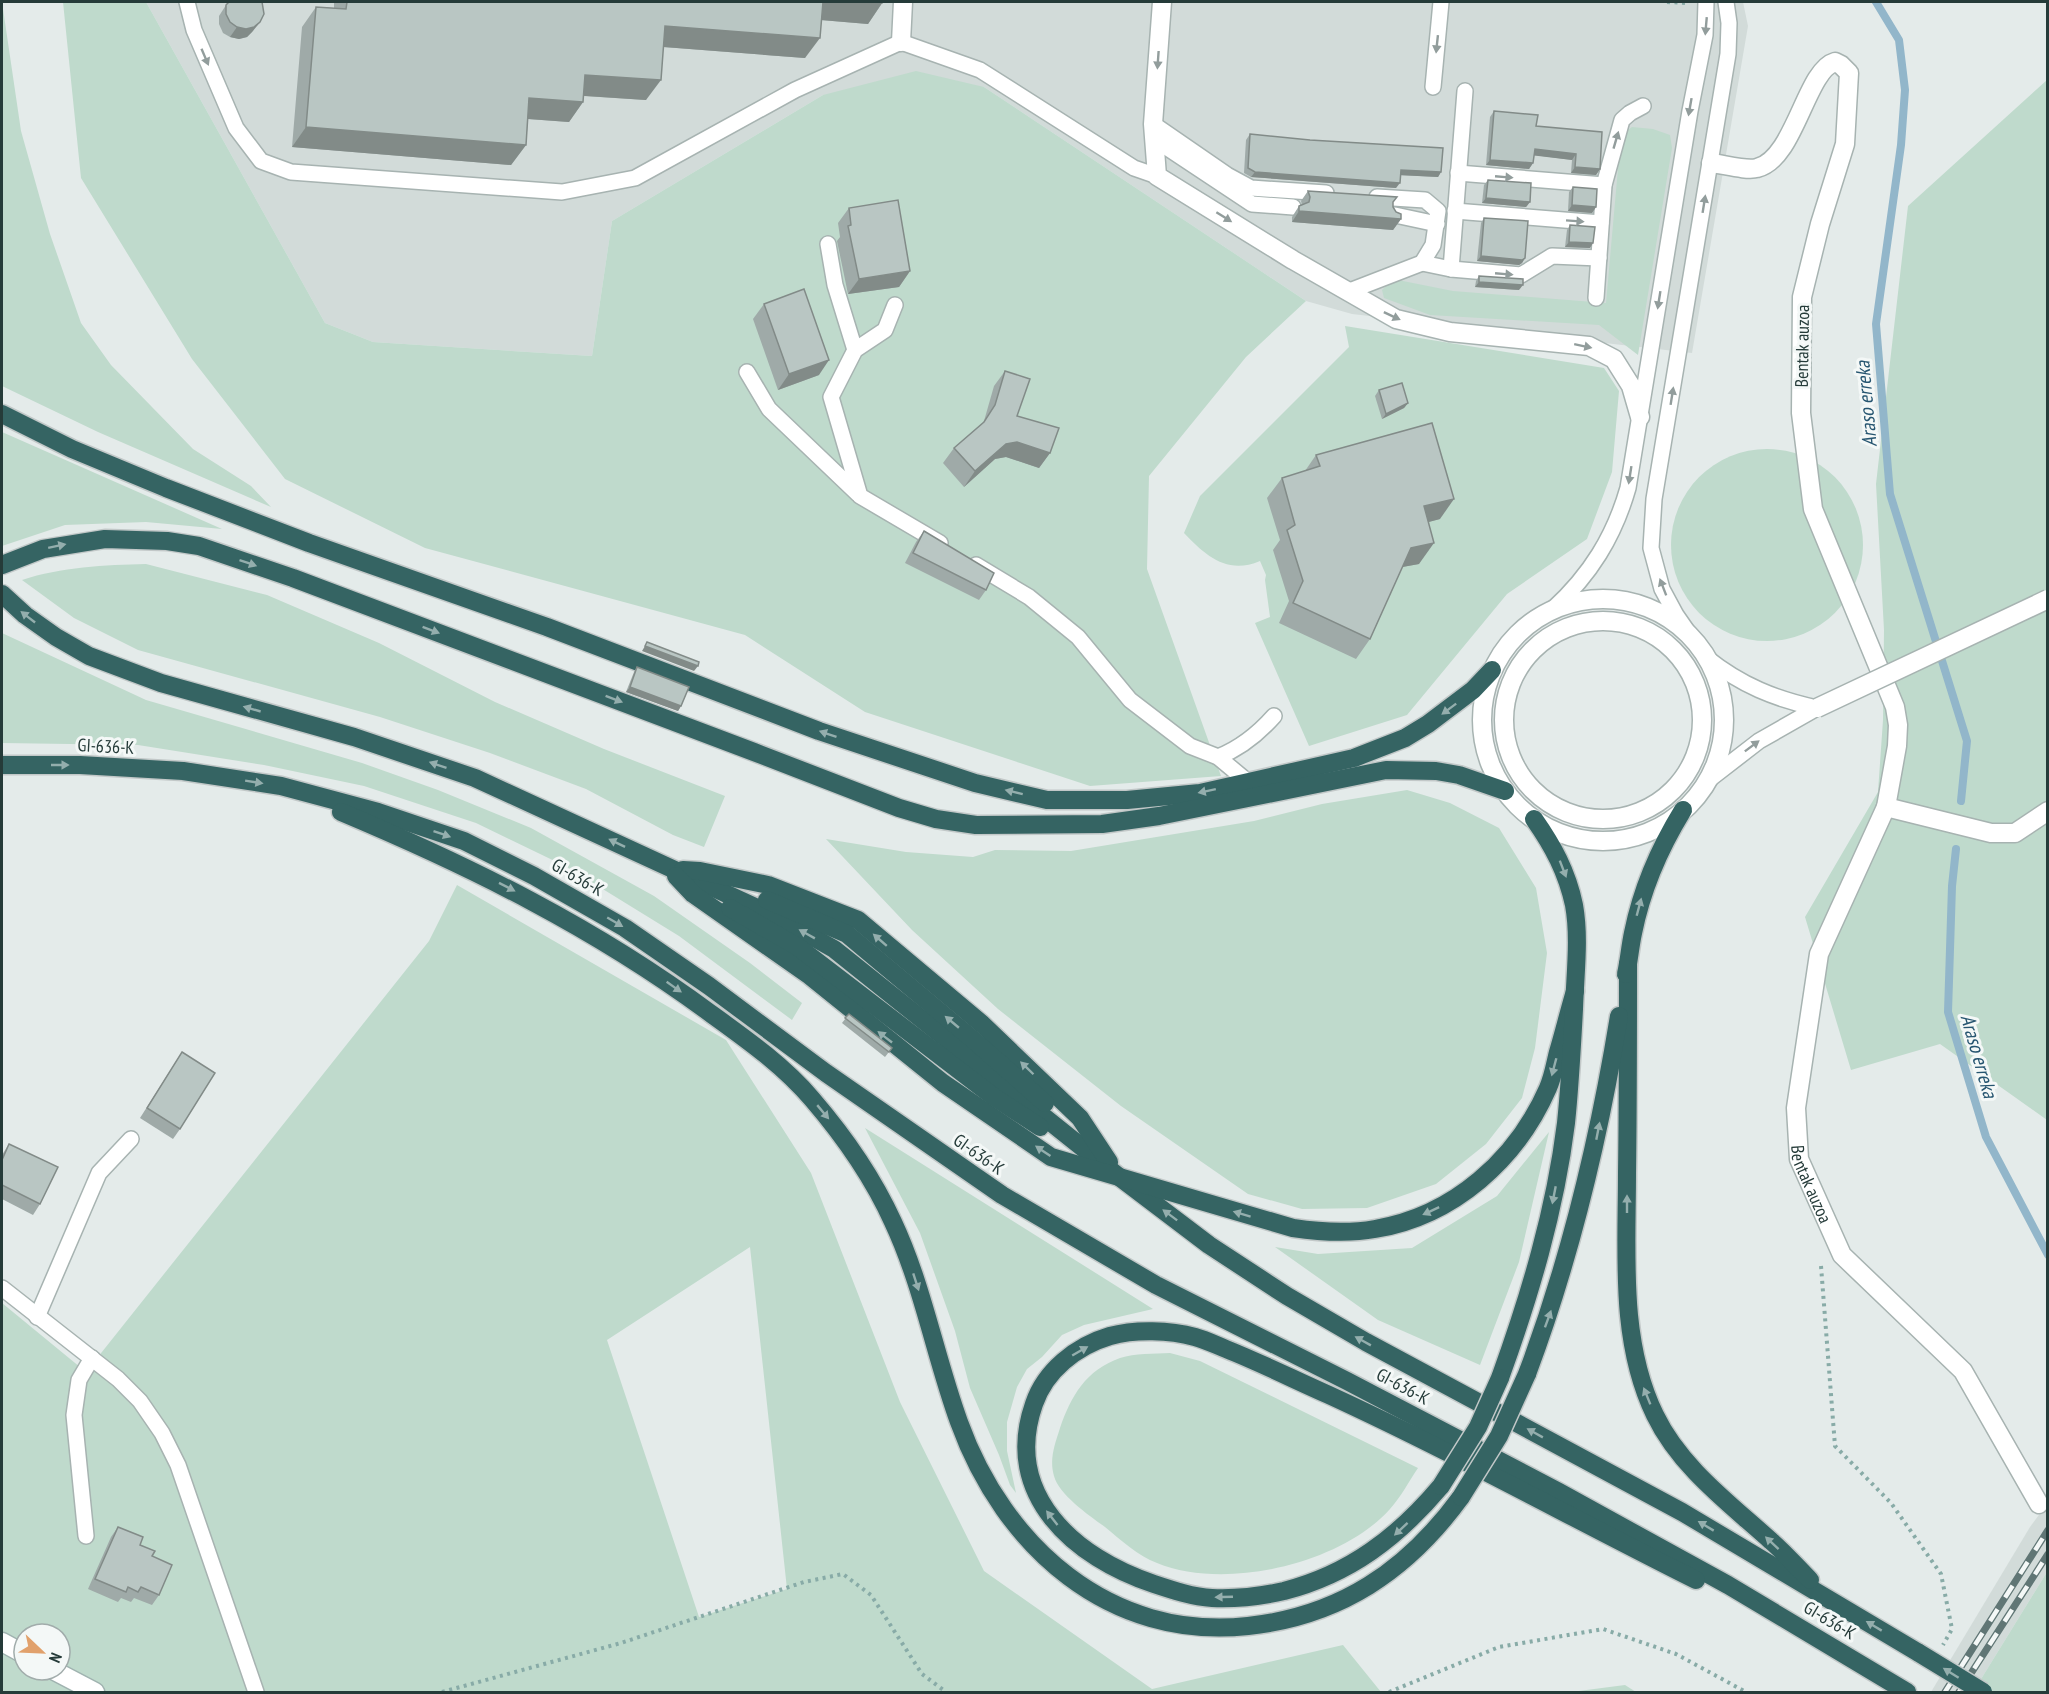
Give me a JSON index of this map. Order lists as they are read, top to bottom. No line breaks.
{"streets":{"highway":["GI-636-K"],"street":["Bentak auzoa"]},"water":["Araso erreka"],"north":"bottom right"}
